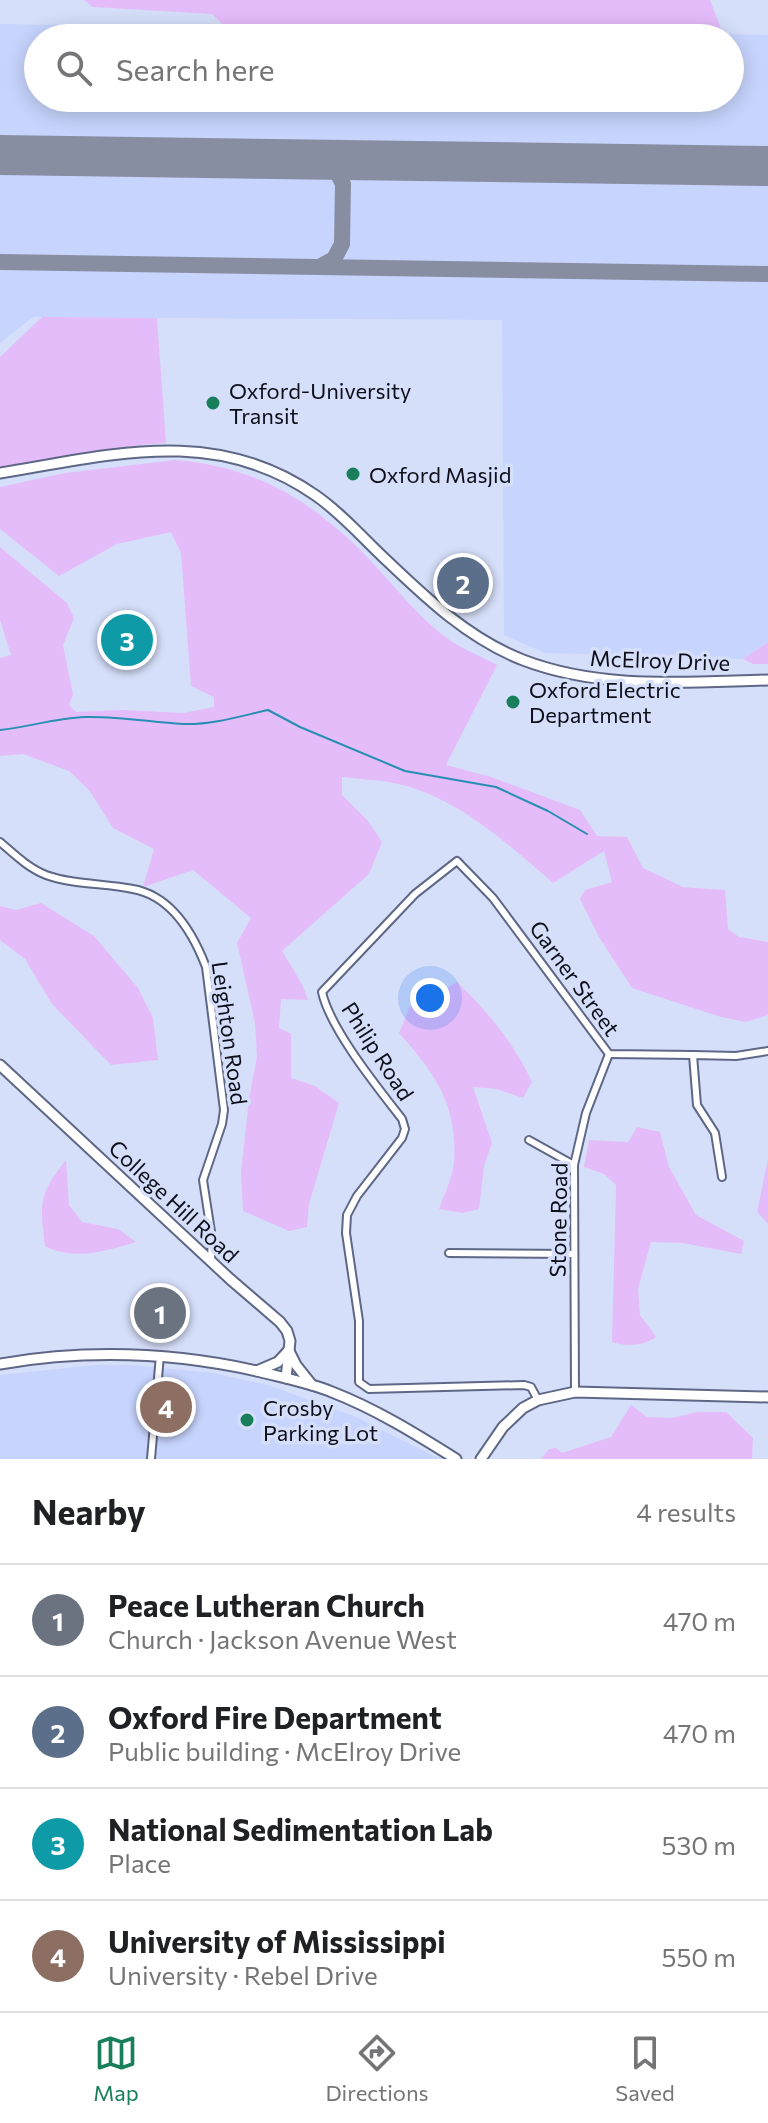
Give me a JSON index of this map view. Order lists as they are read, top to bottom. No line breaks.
{"streets":{"street":["McElroy Drive","Garner Street","Leighton Road","Philip Road","College Hill Road","Stone Road"]},"crossings":[["Garner Street","Philip Road"],["Garner Street","Stone Road"],["Leighton Road","College Hill Road"]],"places":["Oxford-University Transit","Oxford Masjid","Oxford Electric Department","Crosby Parking Lot"],"page":{"search":"Search here","pins":["2","3","1","4"],"heading":["Nearby","4 results"],"list":[{"mark":"1","name":"Peace Lutheran Church","note":"Church · Jackson Avenue West","value":"470 m"},{"mark":"2","name":"Oxford Fire Department","note":"Public building · McElroy Drive","value":"470 m"},{"mark":"3","name":"National Sedimentation Lab","note":"Place","value":"530 m"},{"mark":"4","name":"University of Mississippi","note":"University · Rebel Drive","value":"550 m"}],"nav":["Map","Directions","Saved"]}}
